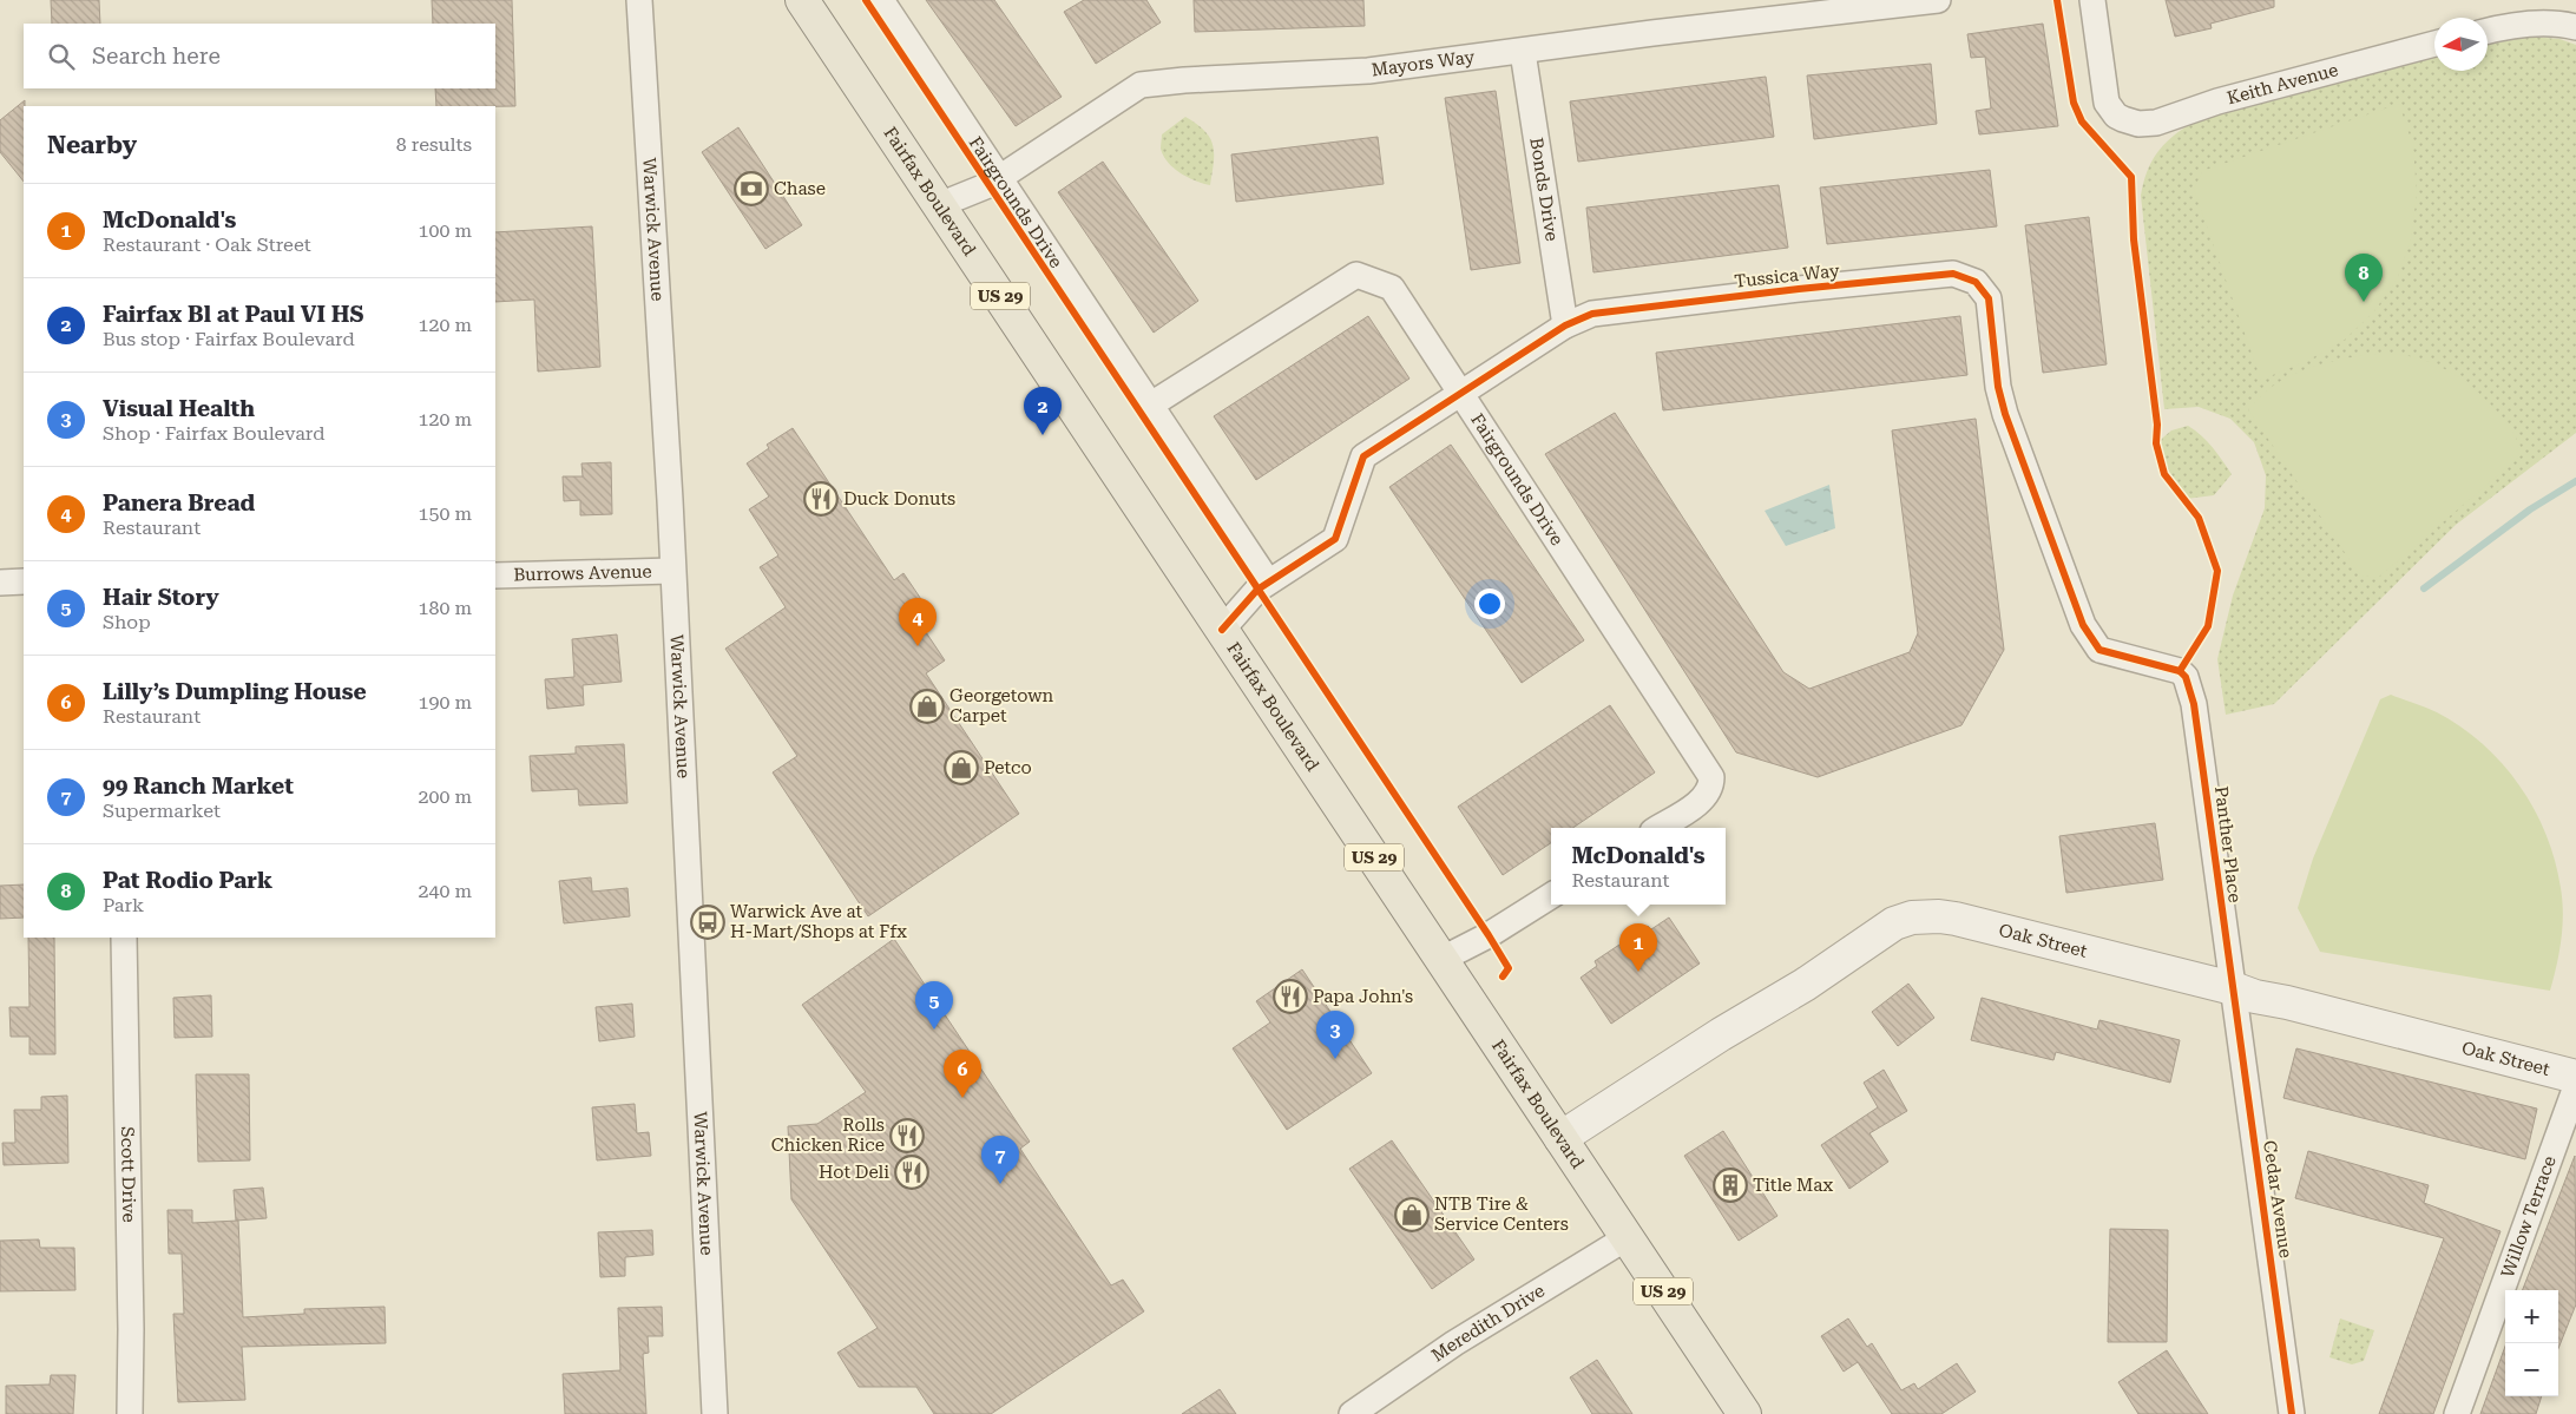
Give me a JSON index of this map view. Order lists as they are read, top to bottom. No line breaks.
{"streets":{"main road":["Fairfax Boulevard","US 29"],"street":["Mayors Way","Keith Avenue","Bonds Drive","Fairgrounds Drive","Warwick Avenue","Tussica Way","Burrows Avenue","Panther Place","Oak Street","Scott Drive","Cedar Avenue","Willow Terrace","Meredith Drive"]},"crossings":[["Mayors Way","Bonds Drive"],["Mayors Way","Fairfax Boulevard"],["Mayors Way","Fairgrounds Drive"],["Bonds Drive","Tussica Way"],["Fairfax Boulevard","Tussica Way"],["Fairfax Boulevard","Oak Street"],["Fairfax Boulevard","Meredith Drive"],["Fairgrounds Drive","Tussica Way"],["Warwick Avenue","Burrows Avenue"],["Tussica Way","Panther Place"],["Panther Place","Oak Street"],["Panther Place","Cedar Avenue"],["Oak Street","Cedar Avenue"]],"places":{"bank":["Chase"],"restaurant":["Duck Donuts","Papa John's","Rolls Chicken Rice","Hot Deli"],"shop":["Georgetown Carpet","Petco","NTB Tire & Service Centers"],"bus stop":["Warwick Ave at H-Mart/Shops at Ffx"],"building":["Title Max"]},"north":"left","page":{"search":"Search here","heading":["Nearby","8 results"],"list":[{"mark":"1","name":"McDonald's","note":"Restaurant · Oak Street","value":"100 m"},{"mark":"2","name":"Fairfax Bl at Paul VI HS","note":"Bus stop · Fairfax Boulevard","value":"120 m"},{"mark":"3","name":"Visual Health","note":"Shop · Fairfax Boulevard","value":"120 m"},{"mark":"4","name":"Panera Bread","note":"Restaurant","value":"150 m"},{"mark":"5","name":"Hair Story","note":"Shop","value":"180 m"},{"mark":"6","name":"Lilly’s Dumpling House","note":"Restaurant","value":"190 m"},{"mark":"7","name":"99 Ranch Market","note":"Supermarket","value":"200 m"},{"mark":"8","name":"Pat Rodio Park","note":"Park","value":"240 m"}],"pins":["8","2","4","1","5","3","6","7"],"popup":["McDonald's","Restaurant"],"map_buttons":["+","−"]}}
